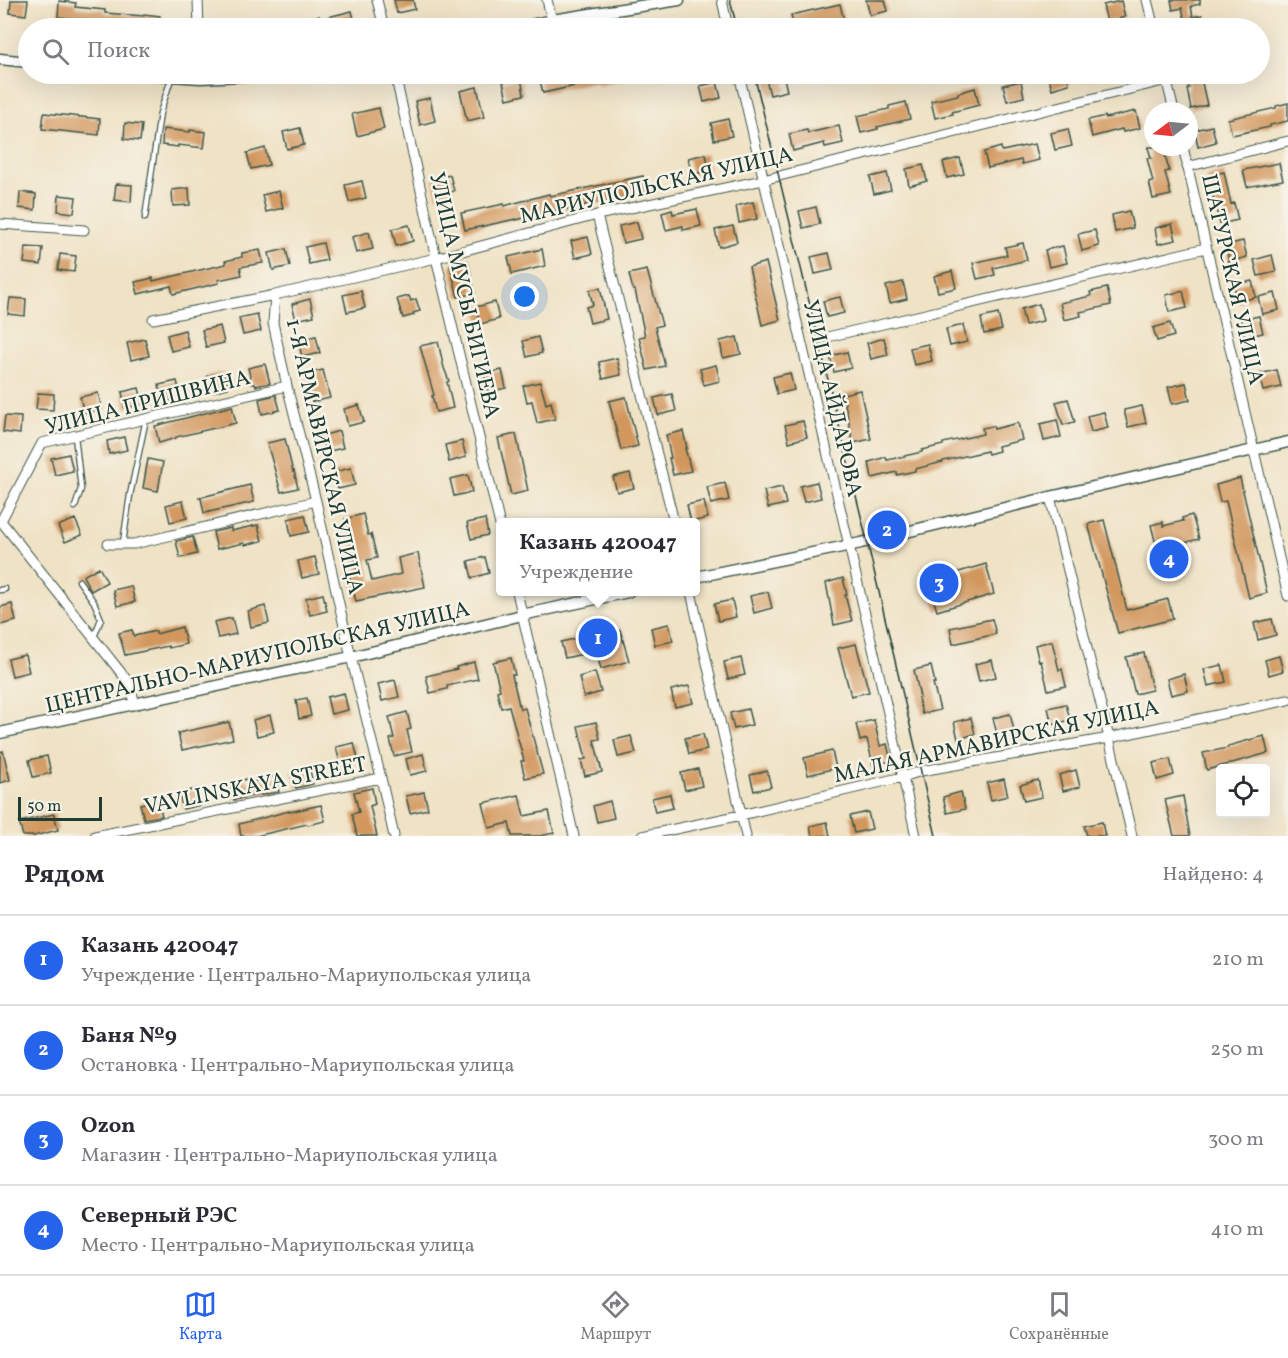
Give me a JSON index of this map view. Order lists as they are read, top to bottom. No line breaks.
{"streets":{"street":["МАРИУПОЛЬСКАЯ УЛИЦА","ШАТУРСКАЯ УЛИЦА","УЛИЦА МУСЫ БИГИЕВА","УЛИЦА АЙДАРОВА","УЛИЦА ПРИШВИНА","1-Я АРМАВИРСКАЯ УЛИЦА","ЦЕНТРАЛЬНО-МАРИУПОЛЬСКАЯ УЛИЦА","МАЛАЯ АРМАВИРСКАЯ УЛИЦА","VAVLINSKAYA STREET"]},"crossings":[["МАРИУПОЛЬСКАЯ УЛИЦА","УЛИЦА МУСЫ БИГИЕВА"],["МАРИУПОЛЬСКАЯ УЛИЦА","УЛИЦА АЙДАРОВА"],["МАРИУПОЛЬСКАЯ УЛИЦА","1-Я АРМАВИРСКАЯ УЛИЦА"],["УЛИЦА АЙДАРОВА","МАЛАЯ АРМАВИРСКАЯ УЛИЦА"],["УЛИЦА ПРИШВИНА","1-Я АРМАВИРСКАЯ УЛИЦА"],["УЛИЦА ПРИШВИНА","ЦЕНТРАЛЬНО-МАРИУПОЛЬСКАЯ УЛИЦА"],["1-Я АРМАВИРСКАЯ УЛИЦА","ЦЕНТРАЛЬНО-МАРИУПОЛЬСКАЯ УЛИЦА"],["1-Я АРМАВИРСКАЯ УЛИЦА","VAVLINSKAYA STREET"]],"scale_bar":"50 m","north":"left","page":{"search":"Поиск","pins":["2","4","3","1"],"popup":["Казань 420047","Учреждение"],"scale":"50 m","heading":["Рядом","Найдено: 4"],"list":[{"mark":"1","name":"Казань 420047","note":"Учреждение · Центрально-Мариупольская улица","value":"210 m"},{"mark":"2","name":"Баня №9","note":"Остановка · Центрально-Мариупольская улица","value":"250 m"},{"mark":"3","name":"Ozon","note":"Магазин · Центрально-Мариупольская улица","value":"300 m"},{"mark":"4","name":"Северный РЭС","note":"Место · Центрально-Мариупольская улица","value":"410 m"}],"nav":["Карта","Маршрут","Сохранённые"]}}
